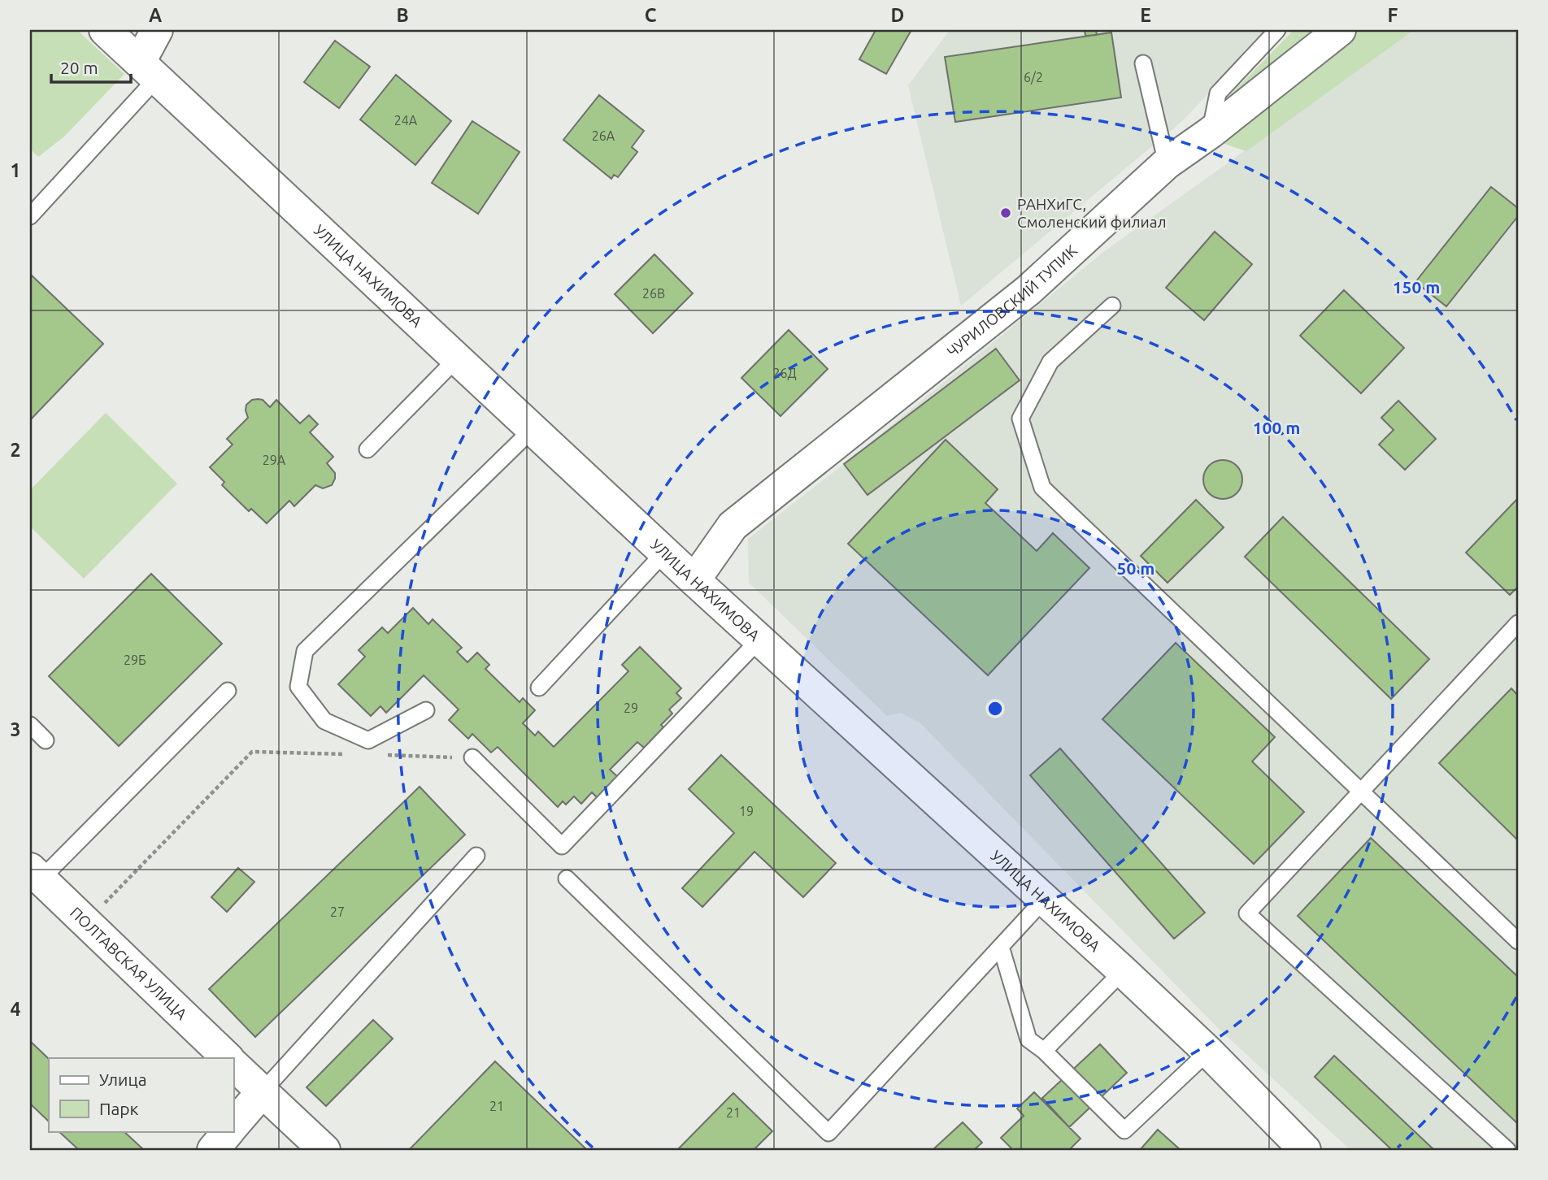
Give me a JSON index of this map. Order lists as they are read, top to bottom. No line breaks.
{"streets":{"street":["УЛИЦА НАХИМОВА","ЧУРИЛОВСКИЙ ТУПИК","ПОЛТАВСКАЯ УЛИЦА"]},"crossings":[["УЛИЦА НАХИМОВА","ЧУРИЛОВСКИЙ ТУПИК"]],"places":["РАНХиГС, Смоленский филиал"],"house_numbers":["6/2","24А","26А","26В","26Д","29А","29Б","29","19","27","21","21"],"legend":["Улица","Парк"],"scale_bar":"20 m","grid":{"columns":["A","B","C","D","E","F"],"rows":["1","2","3","4"]},"rings":["150 m","100 m","50 m"]}
